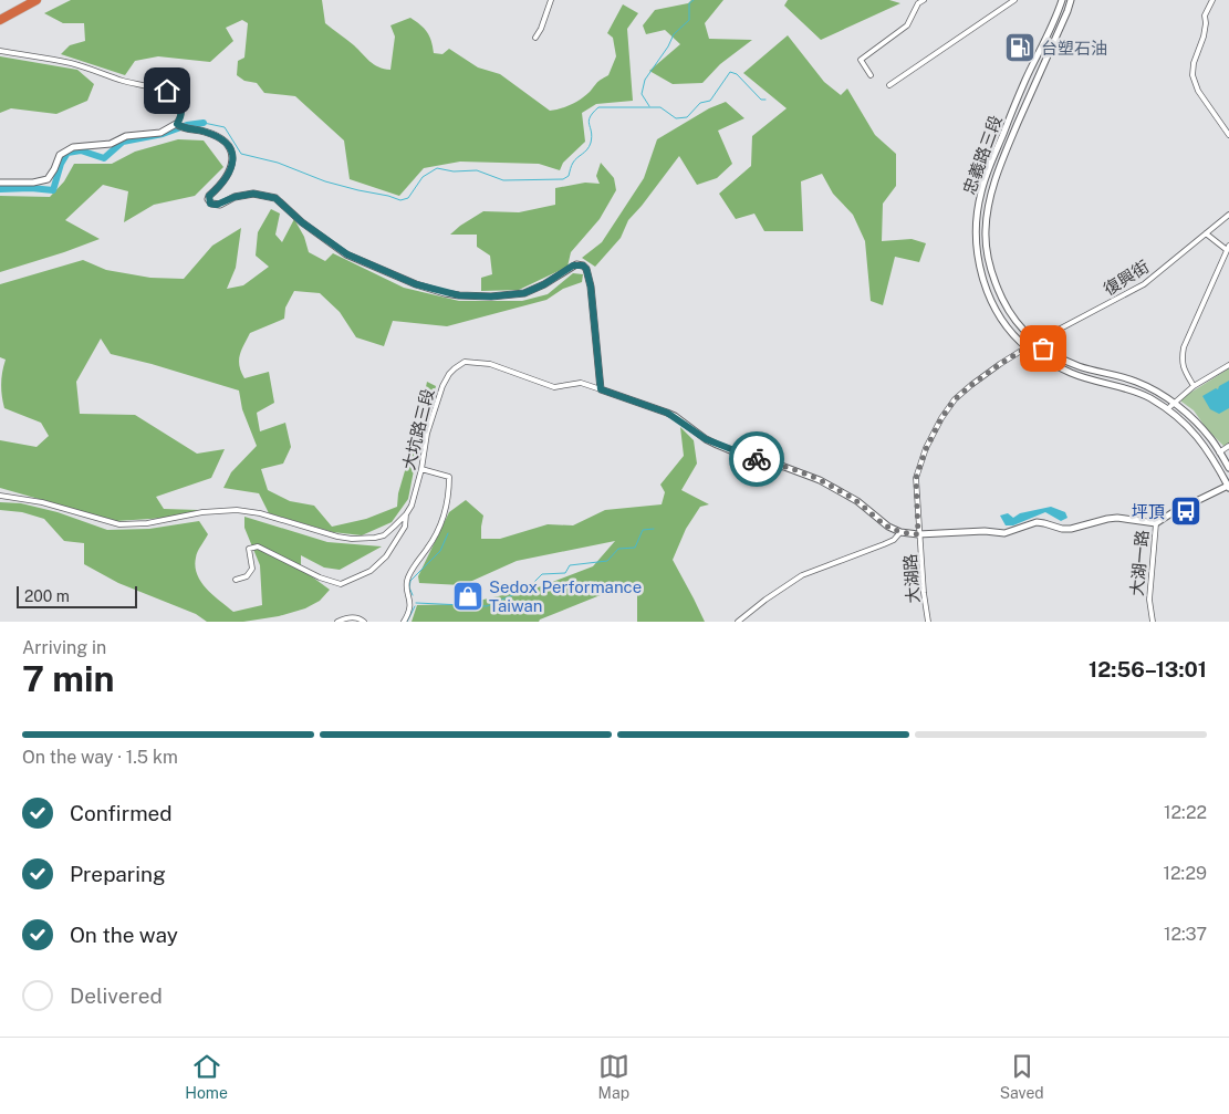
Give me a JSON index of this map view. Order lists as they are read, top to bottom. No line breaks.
{"streets":{"street":["忠義路三段","復興街","大坑路三段","大湖一路","大湖路"]},"crossings":[["忠義路三段","復興街"],["忠義路三段","大湖一路"],["忠義路三段","大湖路"],["復興街","大湖路"]],"places":{"fuel station":["台塑石油"],"bus stop":["坪頂"],"shop":["Sedox Performance Taiwan"]},"scale_bar":"200 m","page":{"scale":"200 m","heading":["7 min","Arriving in","12:56–13:01"],"bar":"On the way · 1.5 km","list":[["Confirmed","12:22"],["Preparing","12:29"],["On the way","12:37"],"Delivered"],"tabs":["Home","Map","Saved"]}}
